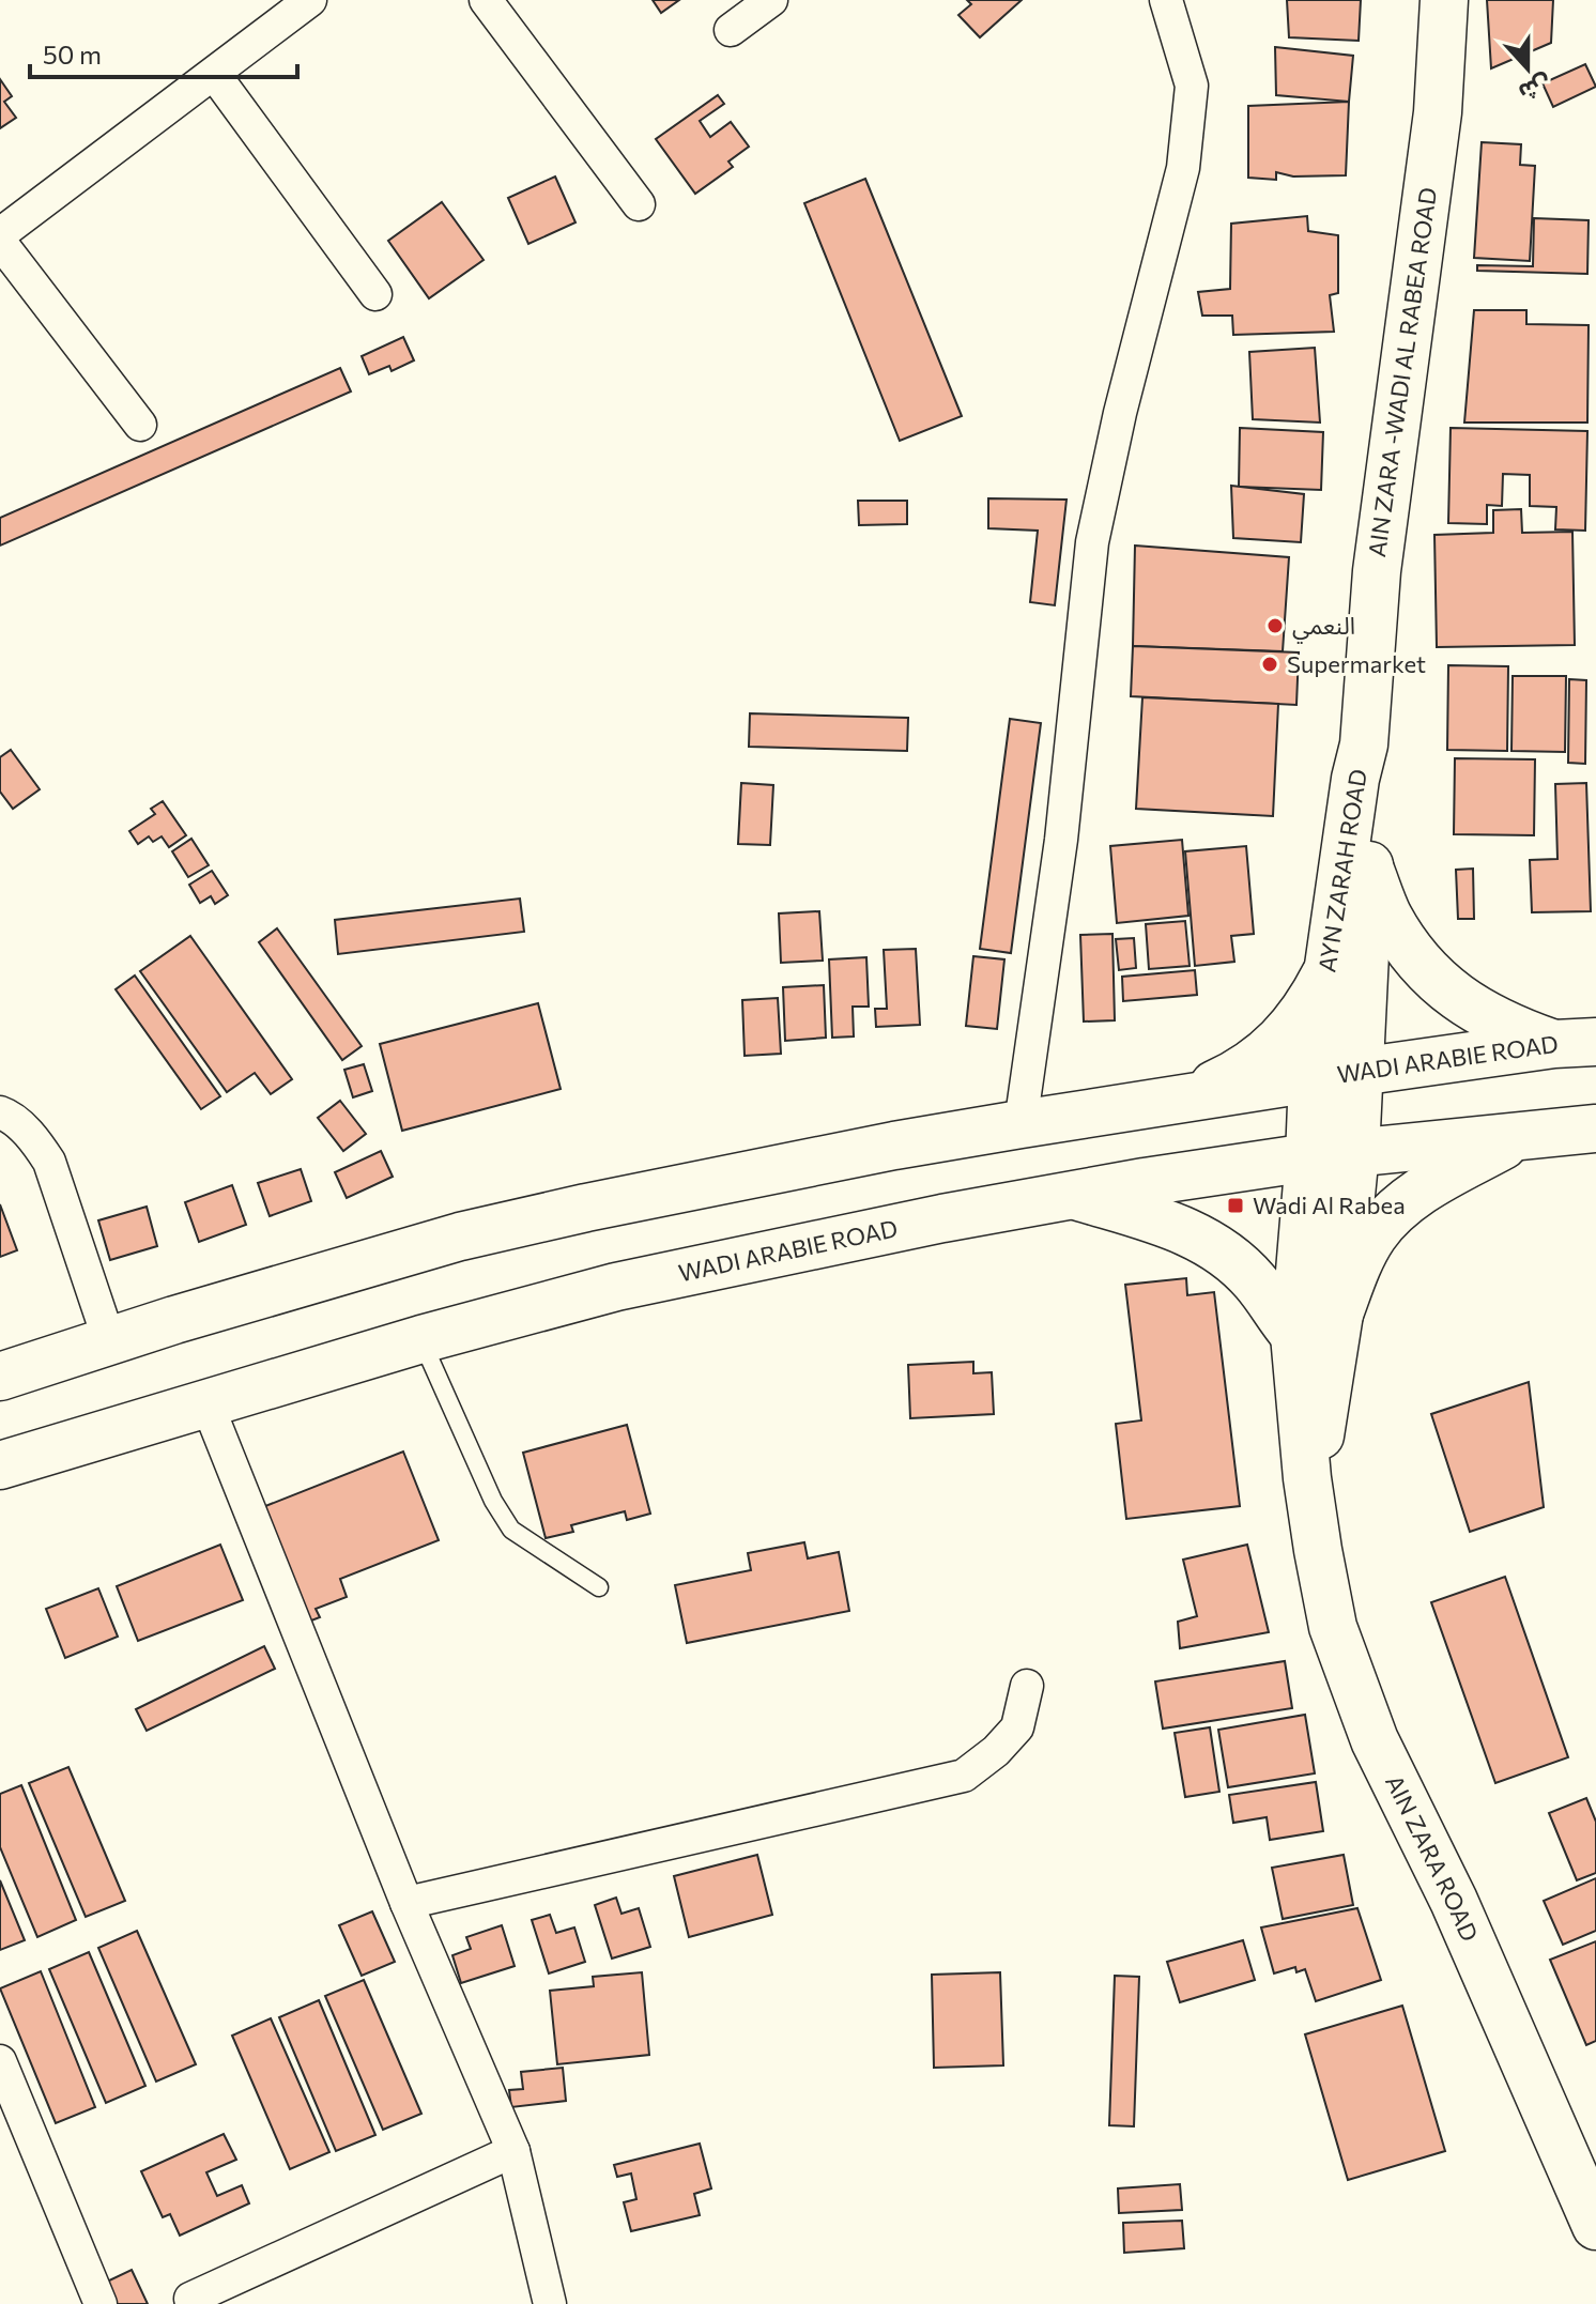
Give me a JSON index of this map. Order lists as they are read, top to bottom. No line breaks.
{"streets":{"main road":["AIN ZARA -WADI AL RABEA ROAD","AYN ZARAH ROAD","WADI ARABIE ROAD","AIN ZARA ROAD"]},"crossings":[["AIN ZARA -WADI AL RABEA ROAD","AYN ZARAH ROAD"],["AYN ZARAH ROAD","WADI ARABIE ROAD"],["AYN ZARAH ROAD","AIN ZARA ROAD"]],"places":{"other":["النعمي","Supermarket"],"transit":["Wadi Al Rabea"]},"scale_bar":"50 m","north":"bottom"}
